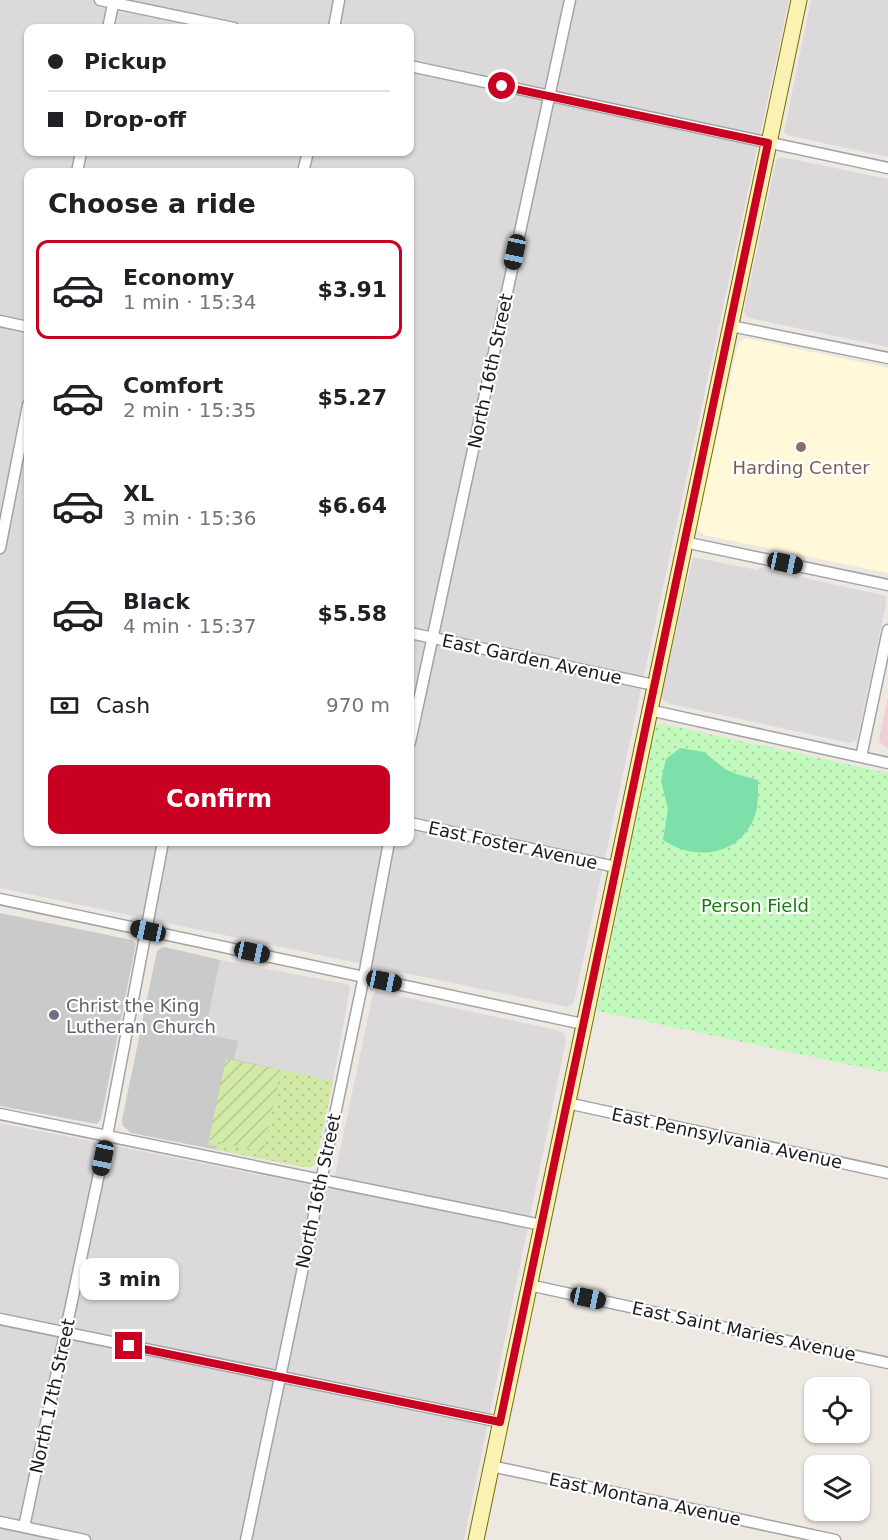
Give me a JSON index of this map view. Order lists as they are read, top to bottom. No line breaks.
{"streets":{"street":["North 16th Street","East Garden Avenue","East Foster Avenue","East Pennsylvania Avenue","East Saint Maries Avenue","North 17th Street","East Montana Avenue"]},"crossings":[["North 16th Street","East Garden Avenue"]],"parks":["Person Field"],"places":["Harding Center","Christ the King Lutheran Church"],"page":{"banner":["Pickup","Drop-off"],"heading":"Choose a ride","list":[{"name":"Economy","note":"1 min · 15:34","value":"$3.91"},{"name":"Comfort","note":"2 min · 15:35","value":"$5.27"},{"name":"XL","note":"3 min · 15:36","value":"$6.64"},{"name":"Black","note":"4 min · 15:37","value":"$5.58"}],"pay":["Cash","970 m"],"buttons":"Confirm","bubble":"3 min"}}
